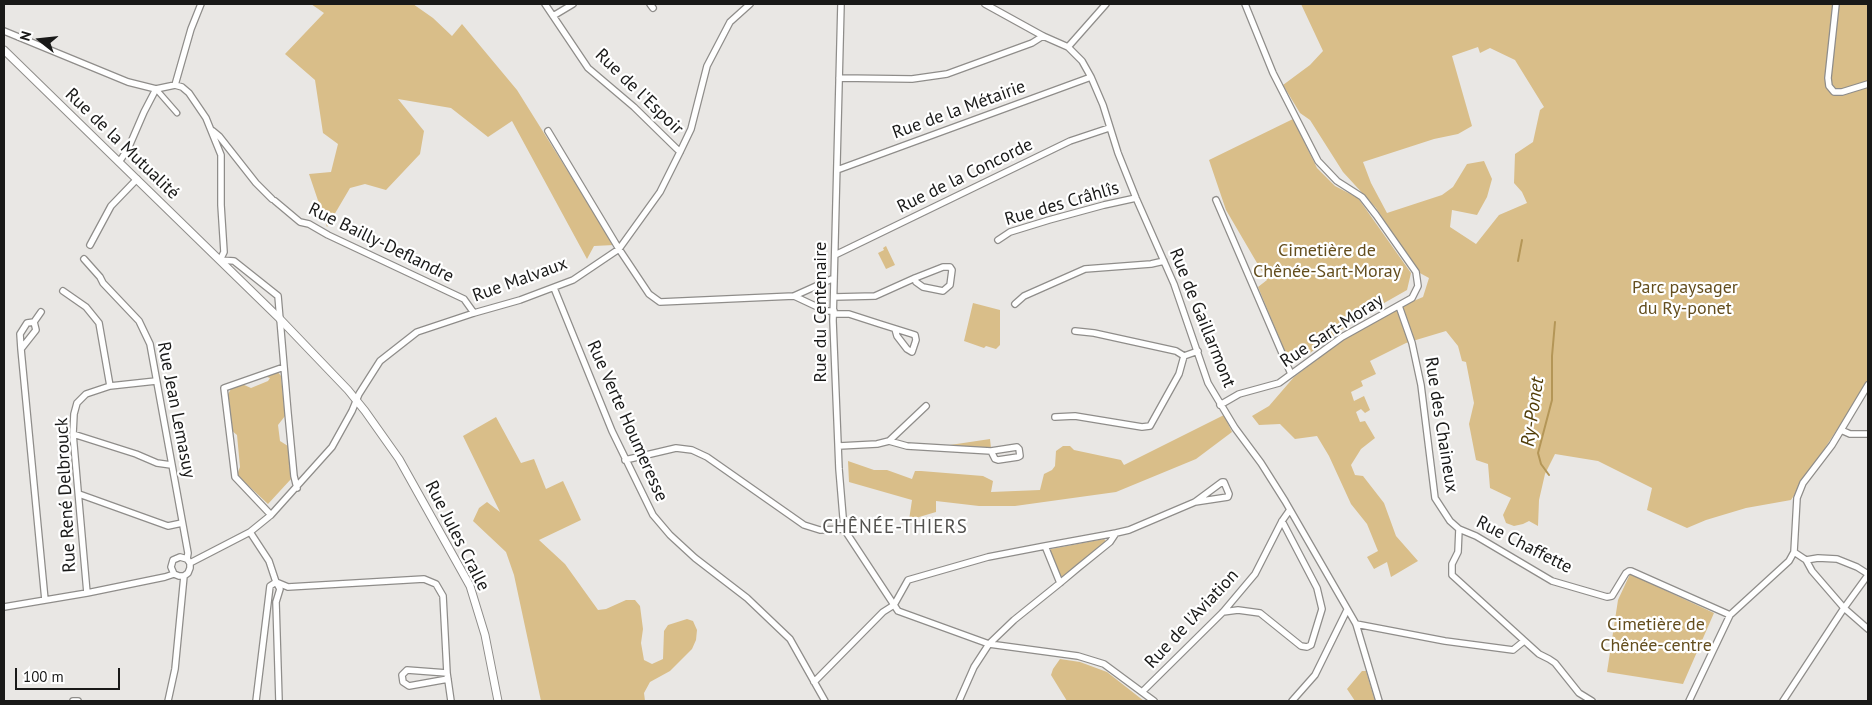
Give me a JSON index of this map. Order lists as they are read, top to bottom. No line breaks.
{"streets":{"street":["Rue de l'Espoir","Rue de la Métairie","Rue de la Mutualité","Rue de la Concorde","Rue des Crâhlîs","Rue Bailly-Deflandre","Rue Malvaux","Rue du Centenaire","Rue de Gaillarmont","Rue Sart-Moray","Rue Jean Lemasuy","Rue Verte Houmeresse","Rue des Chaineux","Rue René Delbrouck","Rue Jules Cralle","Rue Chaffette","Rue de l'Aviation"]},"crossings":[["Rue de l'Espoir","Rue Malvaux"],["Rue de la Métairie","Rue du Centenaire"],["Rue de la Métairie","Rue de Gaillarmont"],["Rue de la Mutualité","Rue Malvaux"],["Rue de la Mutualité","Rue Jules Cralle"],["Rue de la Concorde","Rue du Centenaire"],["Rue de la Concorde","Rue de Gaillarmont"],["Rue des Crâhlîs","Rue de Gaillarmont"],["Rue Bailly-Deflandre","Rue Malvaux"],["Rue Malvaux","Rue Jean Lemasuy"],["Rue Malvaux","Rue Verte Houmeresse"],["Rue Malvaux","Rue Jules Cralle"],["Rue de Gaillarmont","Rue Sart-Moray"],["Rue de Gaillarmont","Rue de l'Aviation"],["Rue Sart-Moray","Rue des Chaineux"],["Rue Jean Lemasuy","Rue René Delbrouck"],["Rue des Chaineux","Rue Chaffette"]],"districts":["CHÊNÉE-THIERS"],"water":["Ry-Ponet"],"parks":["Cimetière de Chênée-Sart-Moray","Parc paysager du Ry-ponet","Cimetière de Chênée-centre"],"scale_bar":"100 m","north":"left"}
